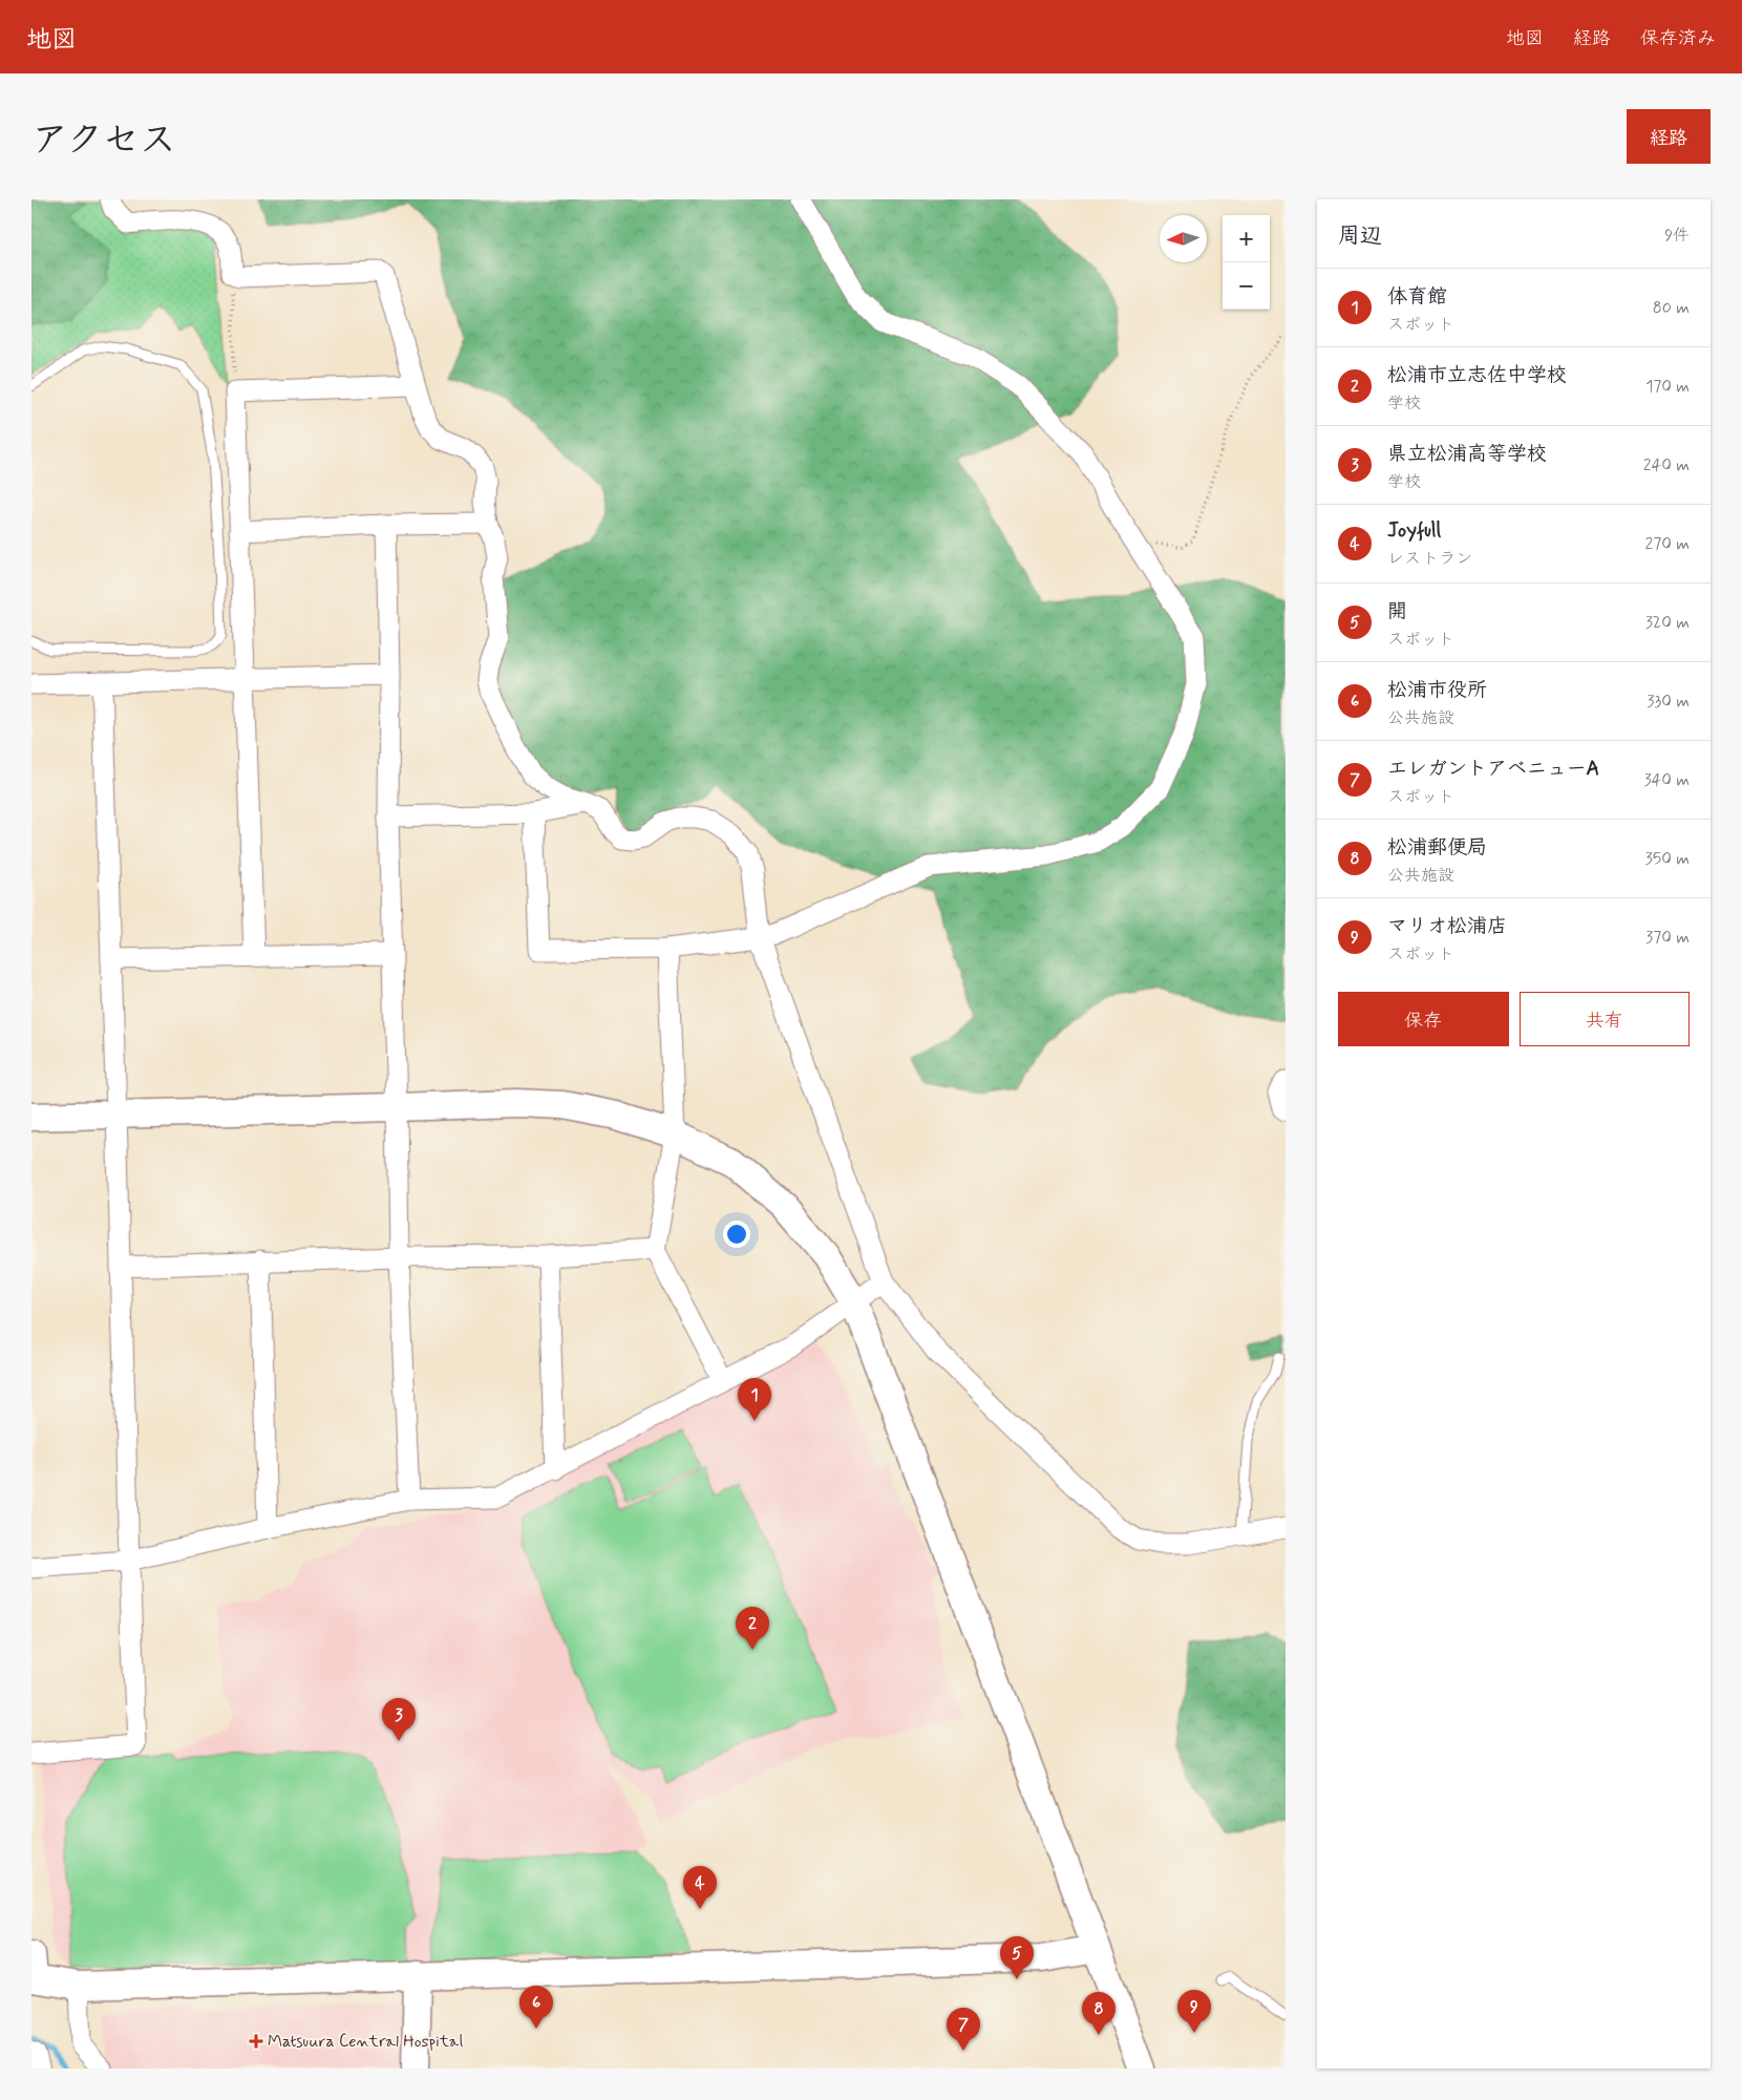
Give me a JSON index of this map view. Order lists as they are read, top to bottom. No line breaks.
{"places":{"health":["Matsuura Central Hospital"]},"north":"left","page":{"header":"地図","nav":["地図","経路","保存済み"],"title":"アクセス","buttons":["経路",["保存","共有"]],"heading":["周辺","9件"],"map_buttons":["+","−"],"list":[{"mark":"1","name":"体育館","note":"スポット","value":"80 m"},{"mark":"2","name":"松浦市立志佐中学校","note":"学校","value":"170 m"},{"mark":"3","name":"県立松浦高等学校","note":"学校","value":"240 m"},{"mark":"4","name":"Joyfull","note":"レストラン","value":"270 m"},{"mark":"5","name":"開","note":"スポット","value":"320 m"},{"mark":"6","name":"松浦市役所","note":"公共施設","value":"330 m"},{"mark":"7","name":"エレガントアベニューA","note":"スポット","value":"340 m"},{"mark":"8","name":"松浦郵便局","note":"公共施設","value":"350 m"},{"mark":"9","name":"マリオ松浦店","note":"スポット","value":"370 m"}],"pins":["1","2","3","4","5","6","9","8","7"]}}
